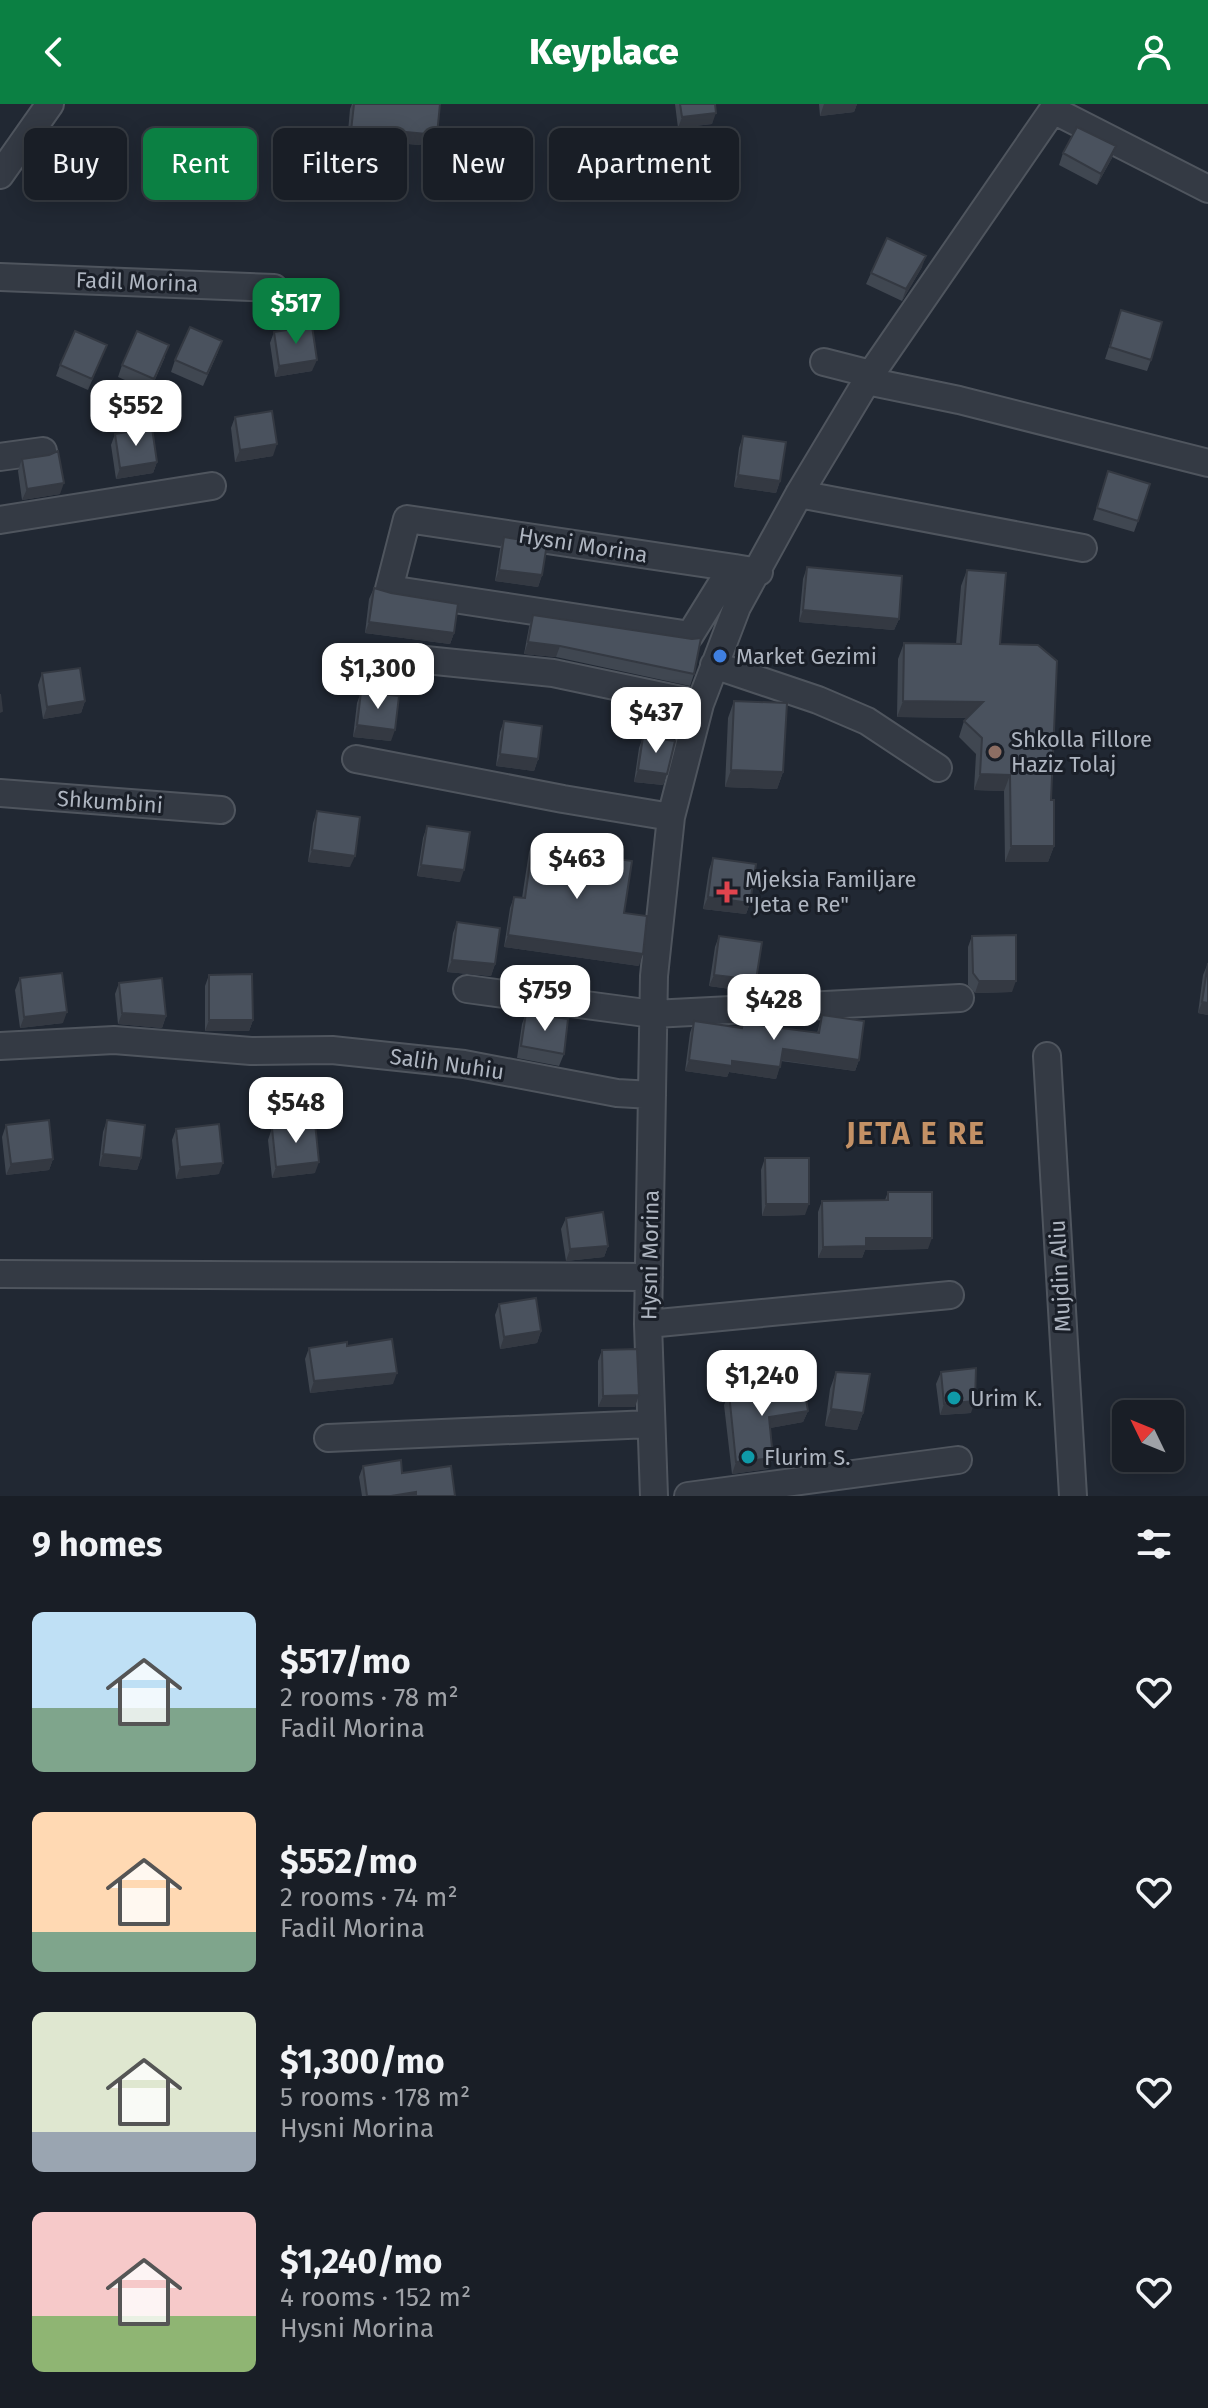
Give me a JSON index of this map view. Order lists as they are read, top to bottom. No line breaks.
{"streets":{"street":["Fadil Morina","Hysni Morina","Shkumbini","Salih Nuhiu","Mujdin Aliu"]},"crossings":[["Hysni Morina","Salih Nuhiu"]],"districts":["JETA E RE"],"places":{"other":["Market Gezimi","Shkolla Fillore Haziz Tolaj","Urim K.","Flurim S."],"health":["Mjeksia Familjare \"Jeta e Re\""]},"north":"top left","page":{"header":"Keyplace","chip":["Buy","Rent","Filters","New","Apartment"],"price":["$517","$552","$1,300","$437","$463","$759","$428","$548","$1,240"],"heading":"9 homes","list":[{"name":"$517/mo","note":"2 rooms · 78 m² · Fadil Morina"},{"name":"$552/mo","note":"2 rooms · 74 m² · Fadil Morina"},{"name":"$1,300/mo","note":"5 rooms · 178 m² · Hysni Morina"},{"name":"$1,240/mo","note":"4 rooms · 152 m² · Hysni Morina"}]}}
